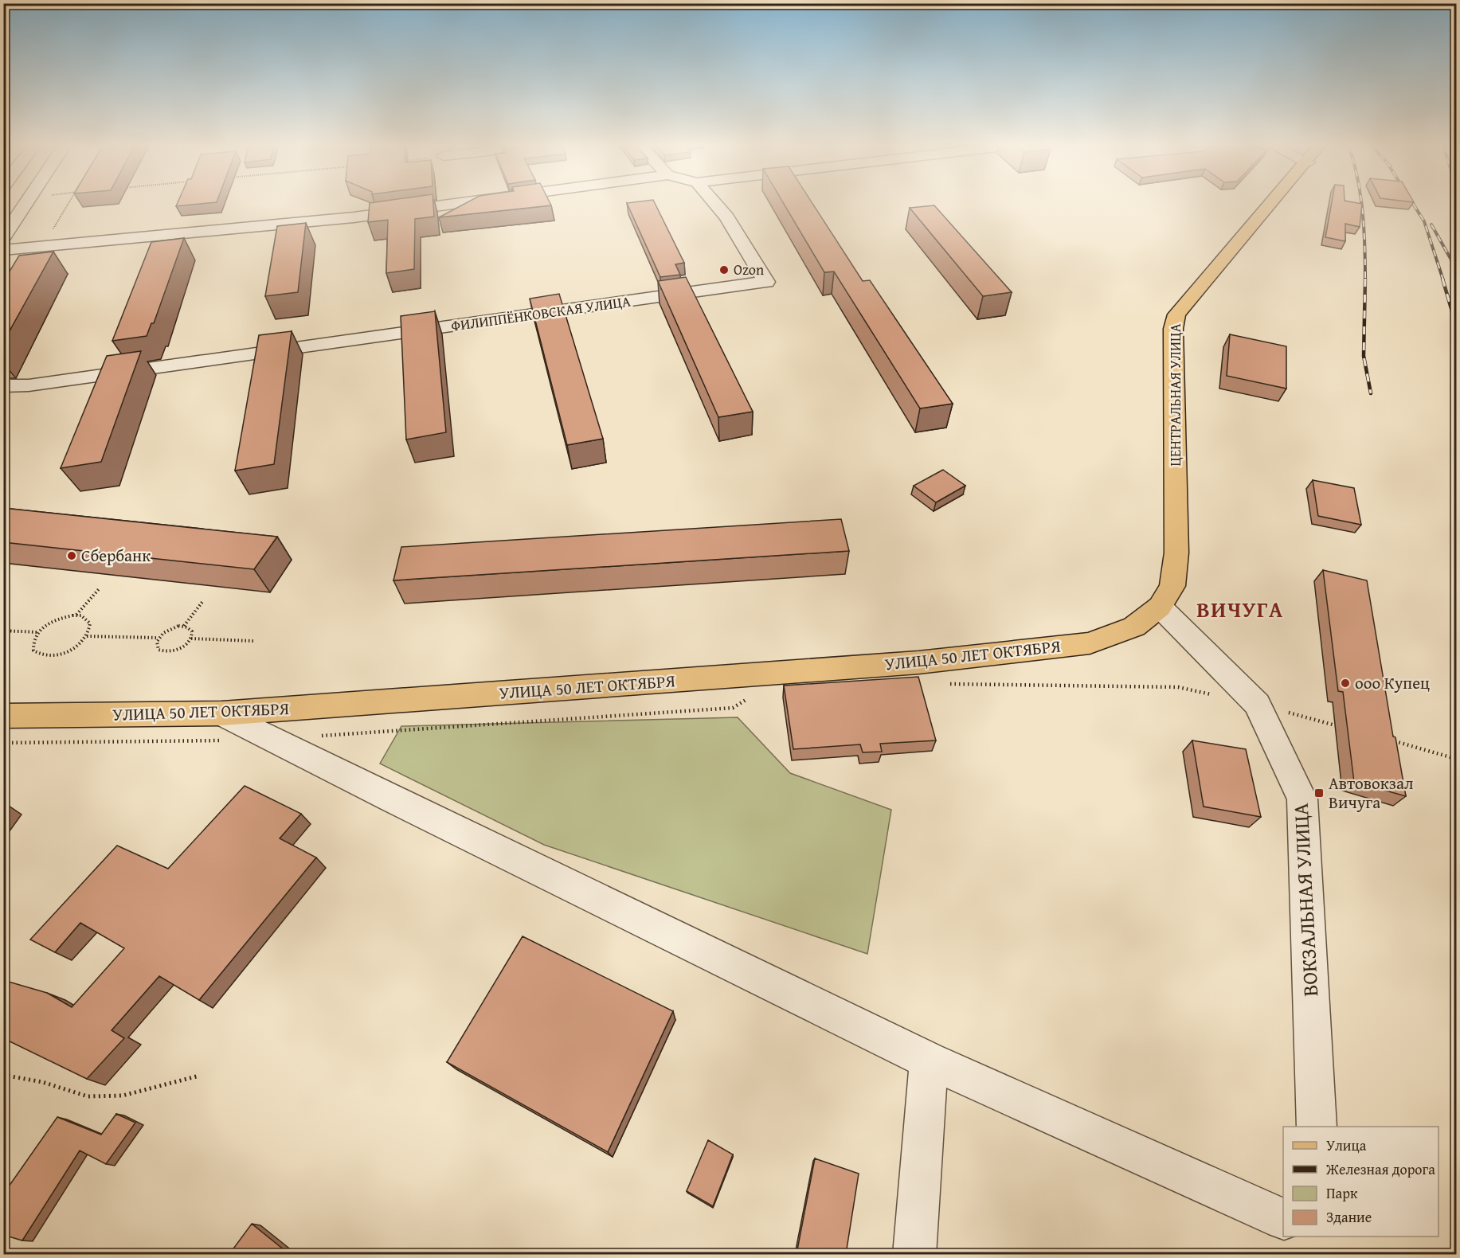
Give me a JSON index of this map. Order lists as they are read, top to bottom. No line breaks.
{"streets":{"main road":["ЦЕНТРАЛЬНАЯ УЛИЦА","УЛИЦА 50 ЛЕТ ОКТЯБРЯ"],"street":["ФИЛИППЁНКОВСКАЯ УЛИЦА","ВОКЗАЛЬНАЯ УЛИЦА"]},"crossings":[["ЦЕНТРАЛЬНАЯ УЛИЦА","УЛИЦА 50 ЛЕТ ОКТЯБРЯ"],["ЦЕНТРАЛЬНАЯ УЛИЦА","ВОКЗАЛЬНАЯ УЛИЦА"],["УЛИЦА 50 ЛЕТ ОКТЯБРЯ","ВОКЗАЛЬНАЯ УЛИЦА"]],"districts":["ВИЧУГА"],"places":{"other":["Ozon","Сбербанк","ооо Купец"],"transit":["Автовокзал Вичуга"]},"legend":["Улица","Железная дорога","Парк","Здание"]}
